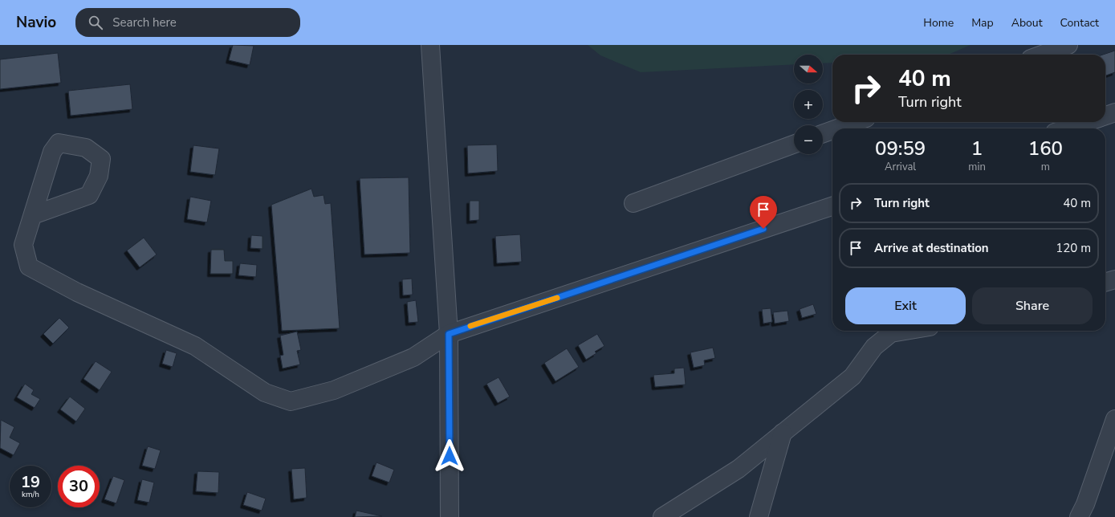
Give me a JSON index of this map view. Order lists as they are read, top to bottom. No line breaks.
{"north":"right","page":{"header":"Navio","search":"Search here","nav":["Home","Map","About","Contact"],"map_buttons":["+","−"],"turn":["40 m","Turn right"],"eta":["09:59","Arrival","1","min","160","m"],"list":[{"name":"Turn right","value":"40 m"},{"name":"Arrive at destination","value":"120 m"}],"buttons":["Exit","Share"],"speed":"19 km/h","limit":"30"}}
